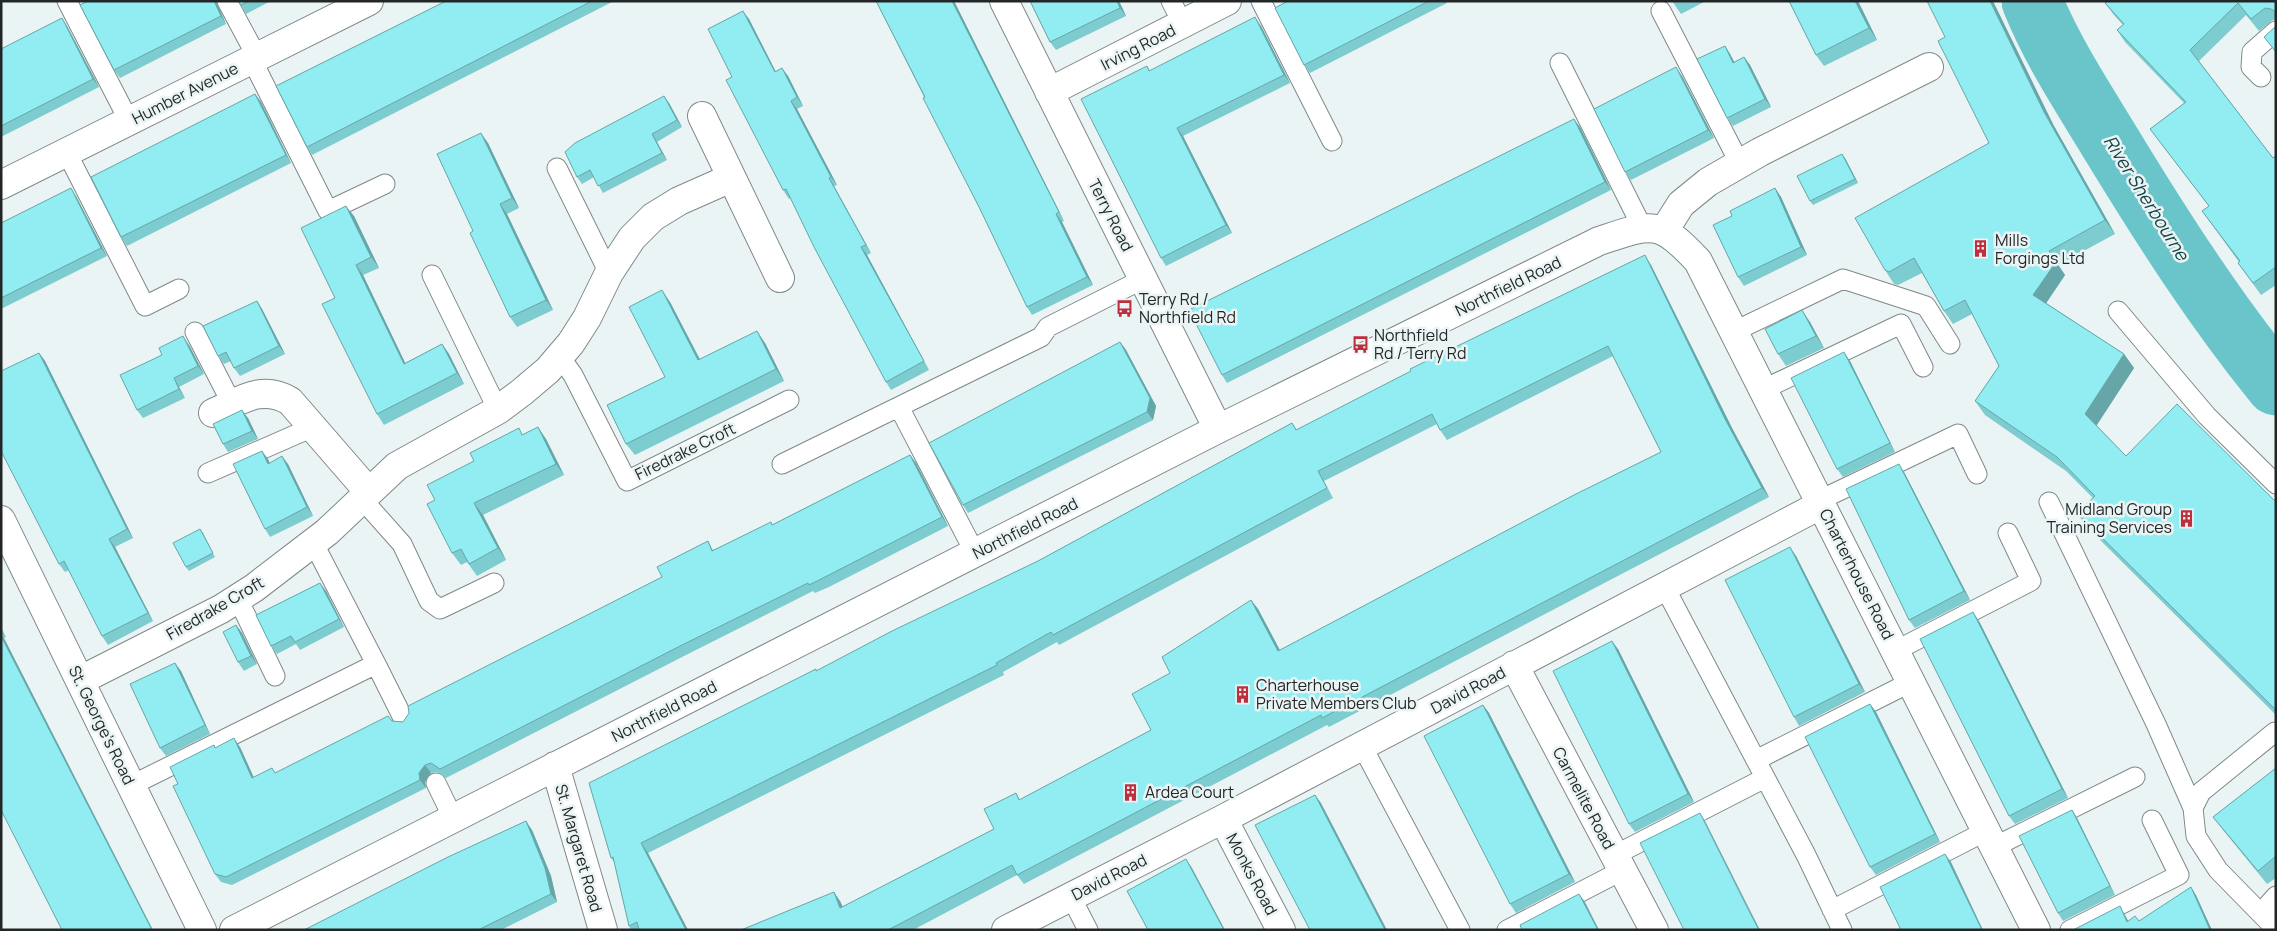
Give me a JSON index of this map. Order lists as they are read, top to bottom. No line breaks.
{"streets":{"street":["Irving Road","Humber Avenue","Terry Road","Northfield Road","Firedrake Croft","Charterhouse Road","David Road","St. George's Road","Carmelite Road","St. Margaret Road","Monks Road"]},"crossings":[["Irving Road","Terry Road"],["Terry Road","Northfield Road"],["Northfield Road","Charterhouse Road"],["Northfield Road","St. Margaret Road"],["Firedrake Croft","St. George's Road"],["Charterhouse Road","David Road"],["David Road","Carmelite Road"],["David Road","Monks Road"]],"water":["River Sherbourne"],"places":{"building":["Mills Forgings Ltd","Midland Group Training Services","Charterhouse Private Members Club","Ardea Court"],"bus stop":["Terry Rd / Northfield Rd","Northfield Rd / Terry Rd"]}}
